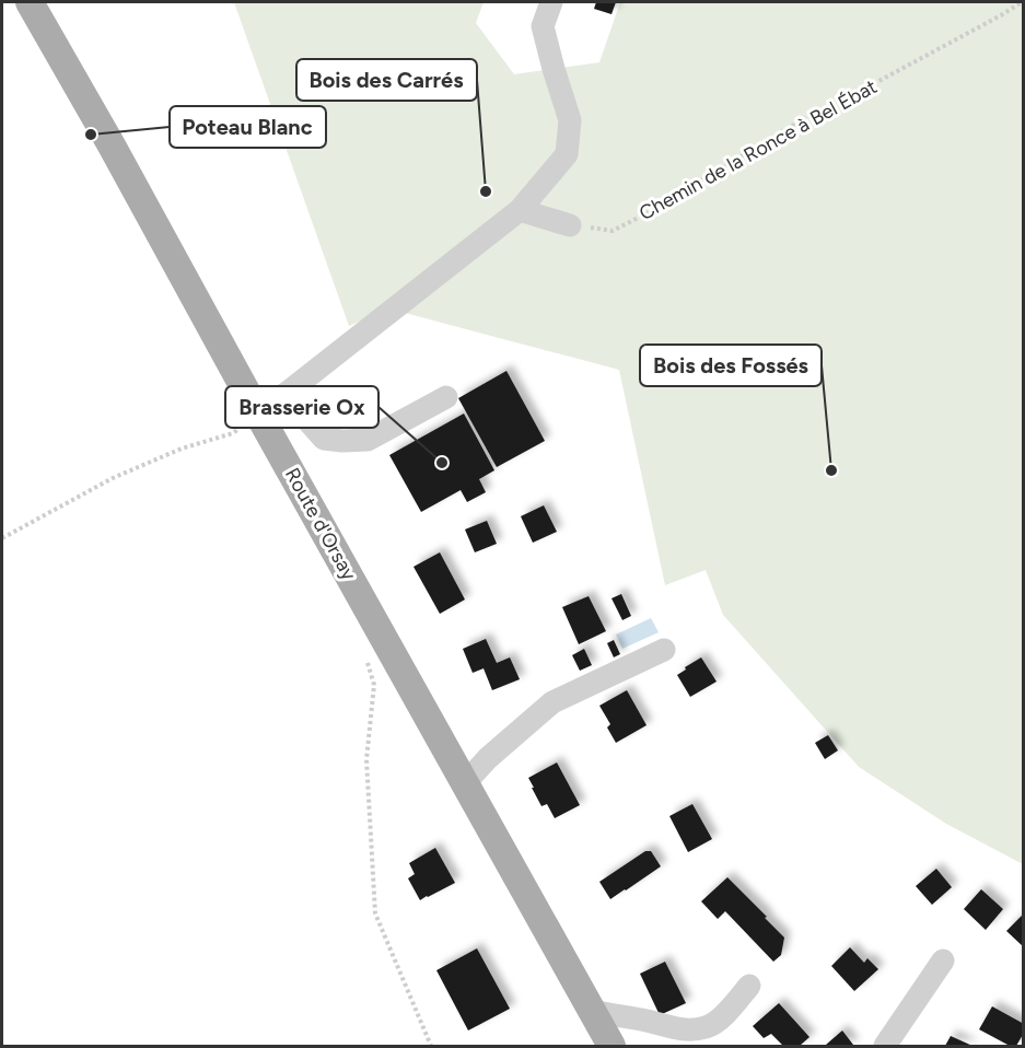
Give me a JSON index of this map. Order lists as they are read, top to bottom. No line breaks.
{"streets":{"main road":["Route d'Orsay"],"path":["Chemin de la Ronce à Bel Ébat"]},"places":["Poteau Blanc","Bois des Carrés","Brasserie Ox","Bois des Fossés"]}
